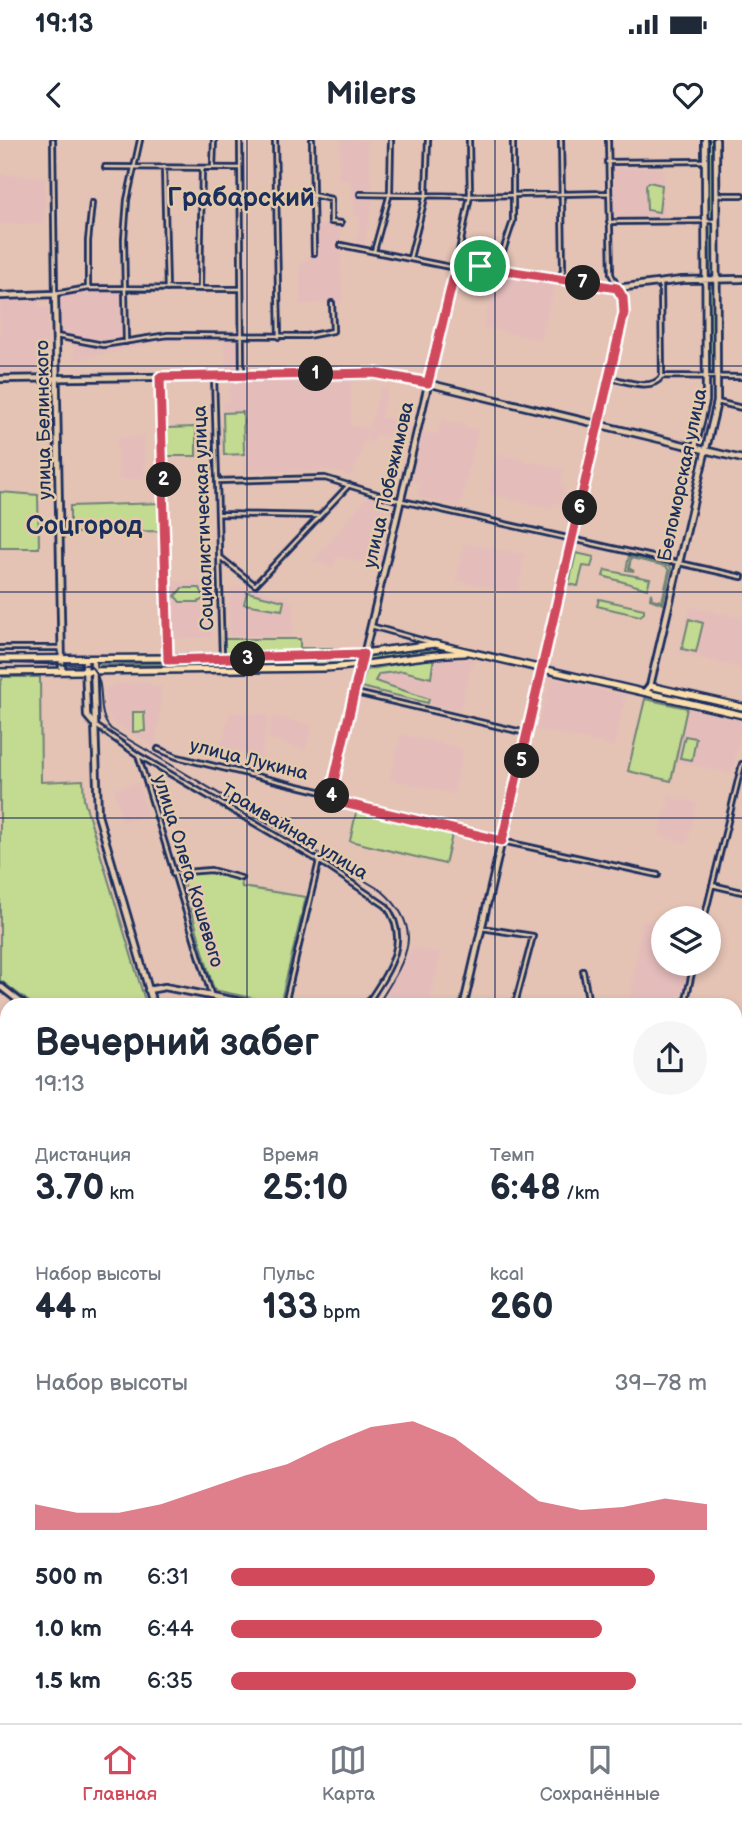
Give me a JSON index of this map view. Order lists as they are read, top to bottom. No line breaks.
{"streets":{"main road":["улица Белинского","Беломорская улица","улица Побежимова","улица Лукина"],"street":["Социалистическая улица","Трамвайная улица","улица Олега Кошевого"]},"crossings":[["улица Побежимова","улица Лукина"],["Трамвайная улица","улица Олега Кошевого"]],"districts":["Грабарский","Соцгород"],"page":{"status":"19:13","header":"Milers","pins":["7","1","2","6","3","5","4"],"heading":["Вечерний забег","19:13"],"stats":[["Дистанция","3.70 km"],["Время","25:10"],["Темп","6:48 /km"],["Набор высоты","44 m"],["Пульс","133 bpm"],["kcal","260"]],"chart":["Набор высоты","39–78 m"],"list":[{"name":"500 m","note":"6:31"},{"name":"1.0 km","note":"6:44"},{"name":"1.5 km","note":"6:35"}],"tabs":["Главная","Карта","Сохранённые"]}}
